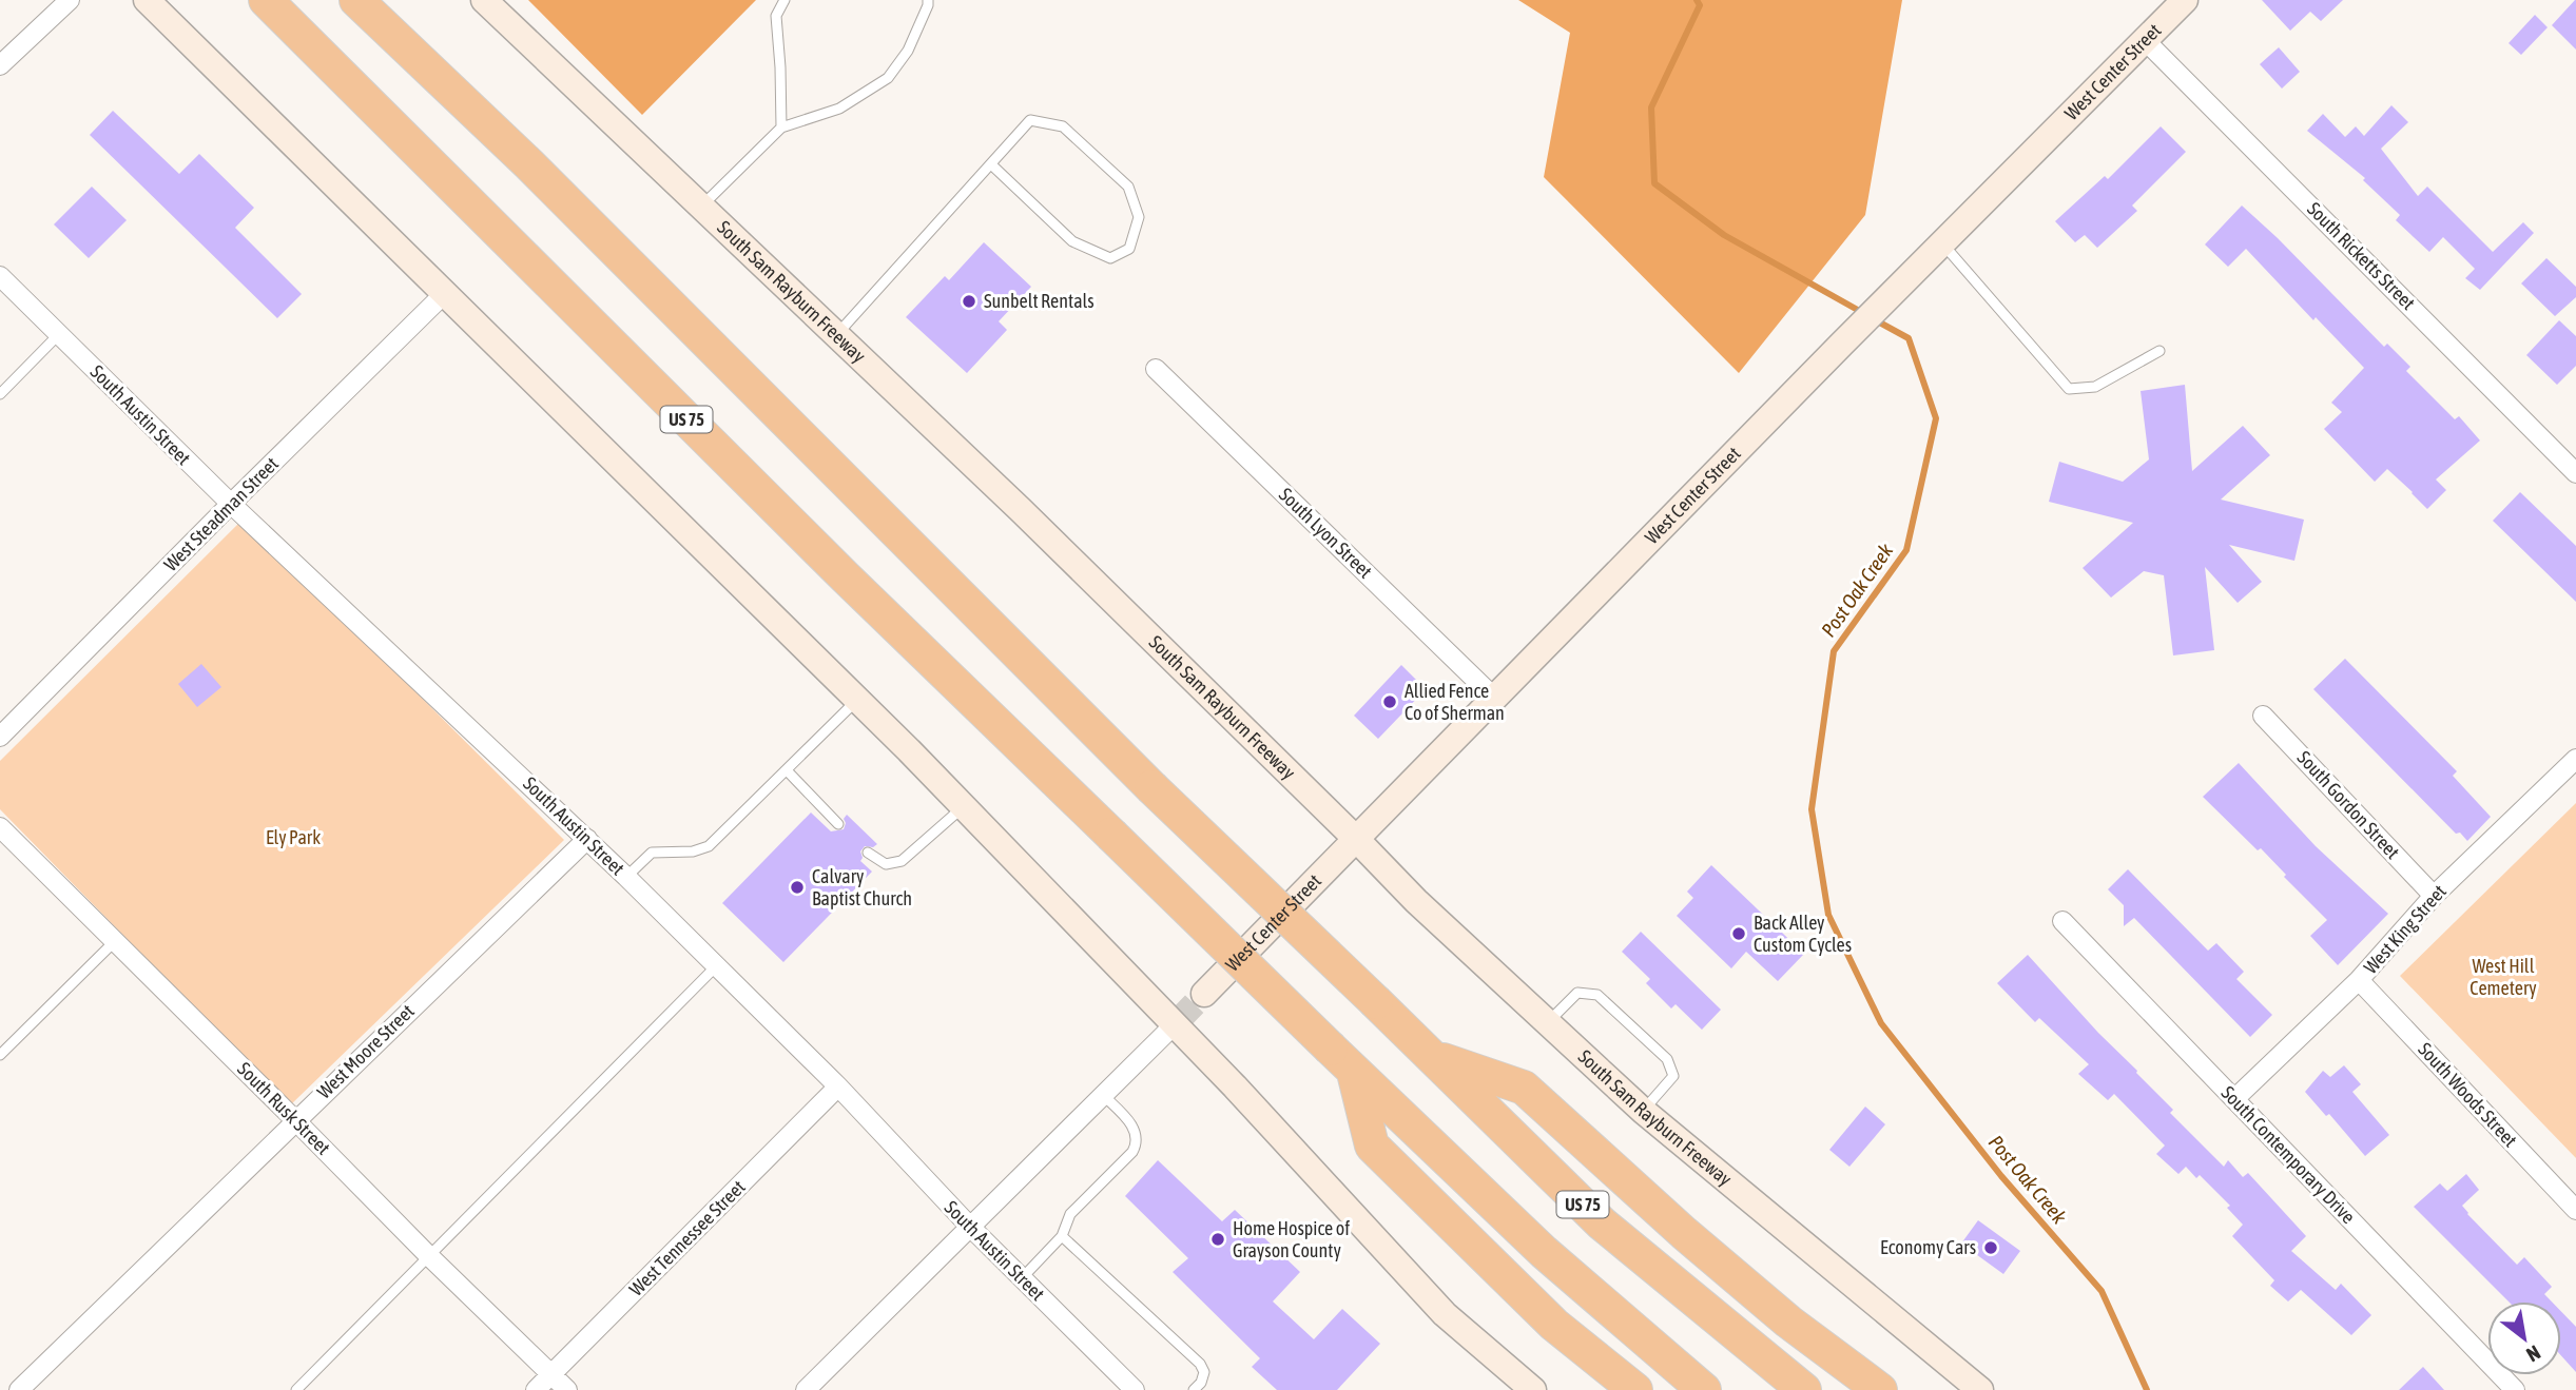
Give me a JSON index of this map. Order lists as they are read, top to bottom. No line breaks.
{"streets":{"highway":["US 75"],"main road":["West Center Street","South Sam Rayburn Freeway"],"street":["South Ricketts Street","South Austin Street","West Steadman Street","South Lyon Street","South Gordon Street","West King Street","West Moore Street","South Woods Street","South Rusk Street","South Contemporary Drive","West Tennessee Street"]},"crossings":[["West Center Street","South Ricketts Street"],["West Center Street","South Sam Rayburn Freeway"],["West Center Street","South Lyon Street"],["South Austin Street","West Steadman Street"],["South Austin Street","West Moore Street"],["South Austin Street","West Tennessee Street"],["South Gordon Street","West King Street"],["West King Street","South Woods Street"],["West King Street","South Contemporary Drive"],["West Moore Street","South Rusk Street"],["South Rusk Street","West Tennessee Street"]],"water":["Post Oak Creek"],"parks":["Ely Park","West Hill Cemetery"],"places":["Sunbelt Rentals","Allied Fence Co of Sherman","Calvary Baptist Church","Back Alley Custom Cycles","Home Hospice of Grayson County","Economy Cars"],"north":"bottom right"}
